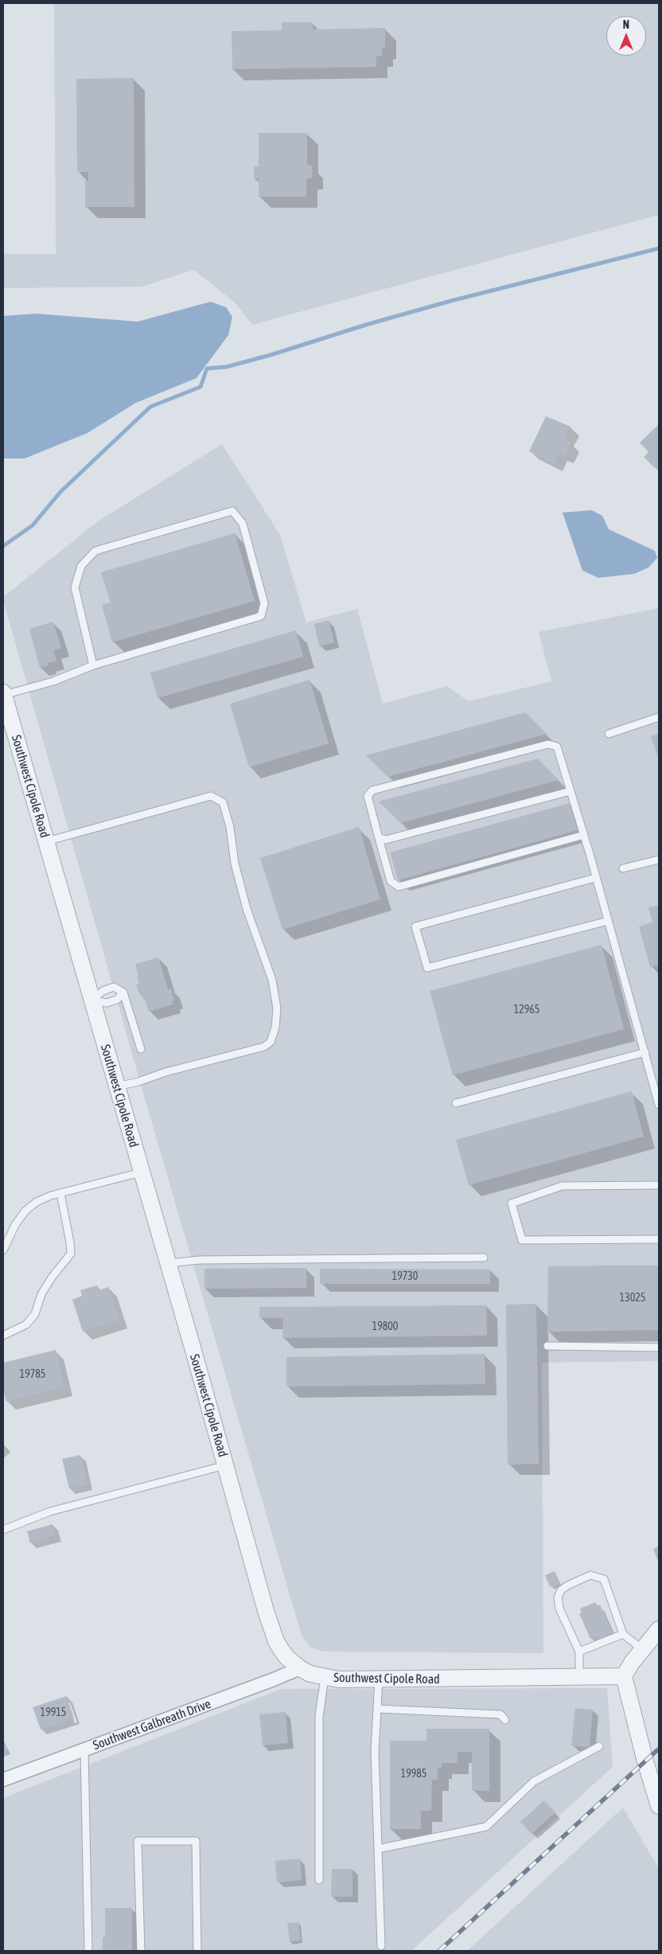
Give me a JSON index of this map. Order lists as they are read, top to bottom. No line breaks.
{"streets":{"street":["Southwest Cipole Road","Southwest Galbreath Drive"]},"crossings":[["Southwest Cipole Road","Southwest Galbreath Drive"]],"house_numbers":["12965","19730","13025","19800","19785","19915","19985"],"north":"top"}
